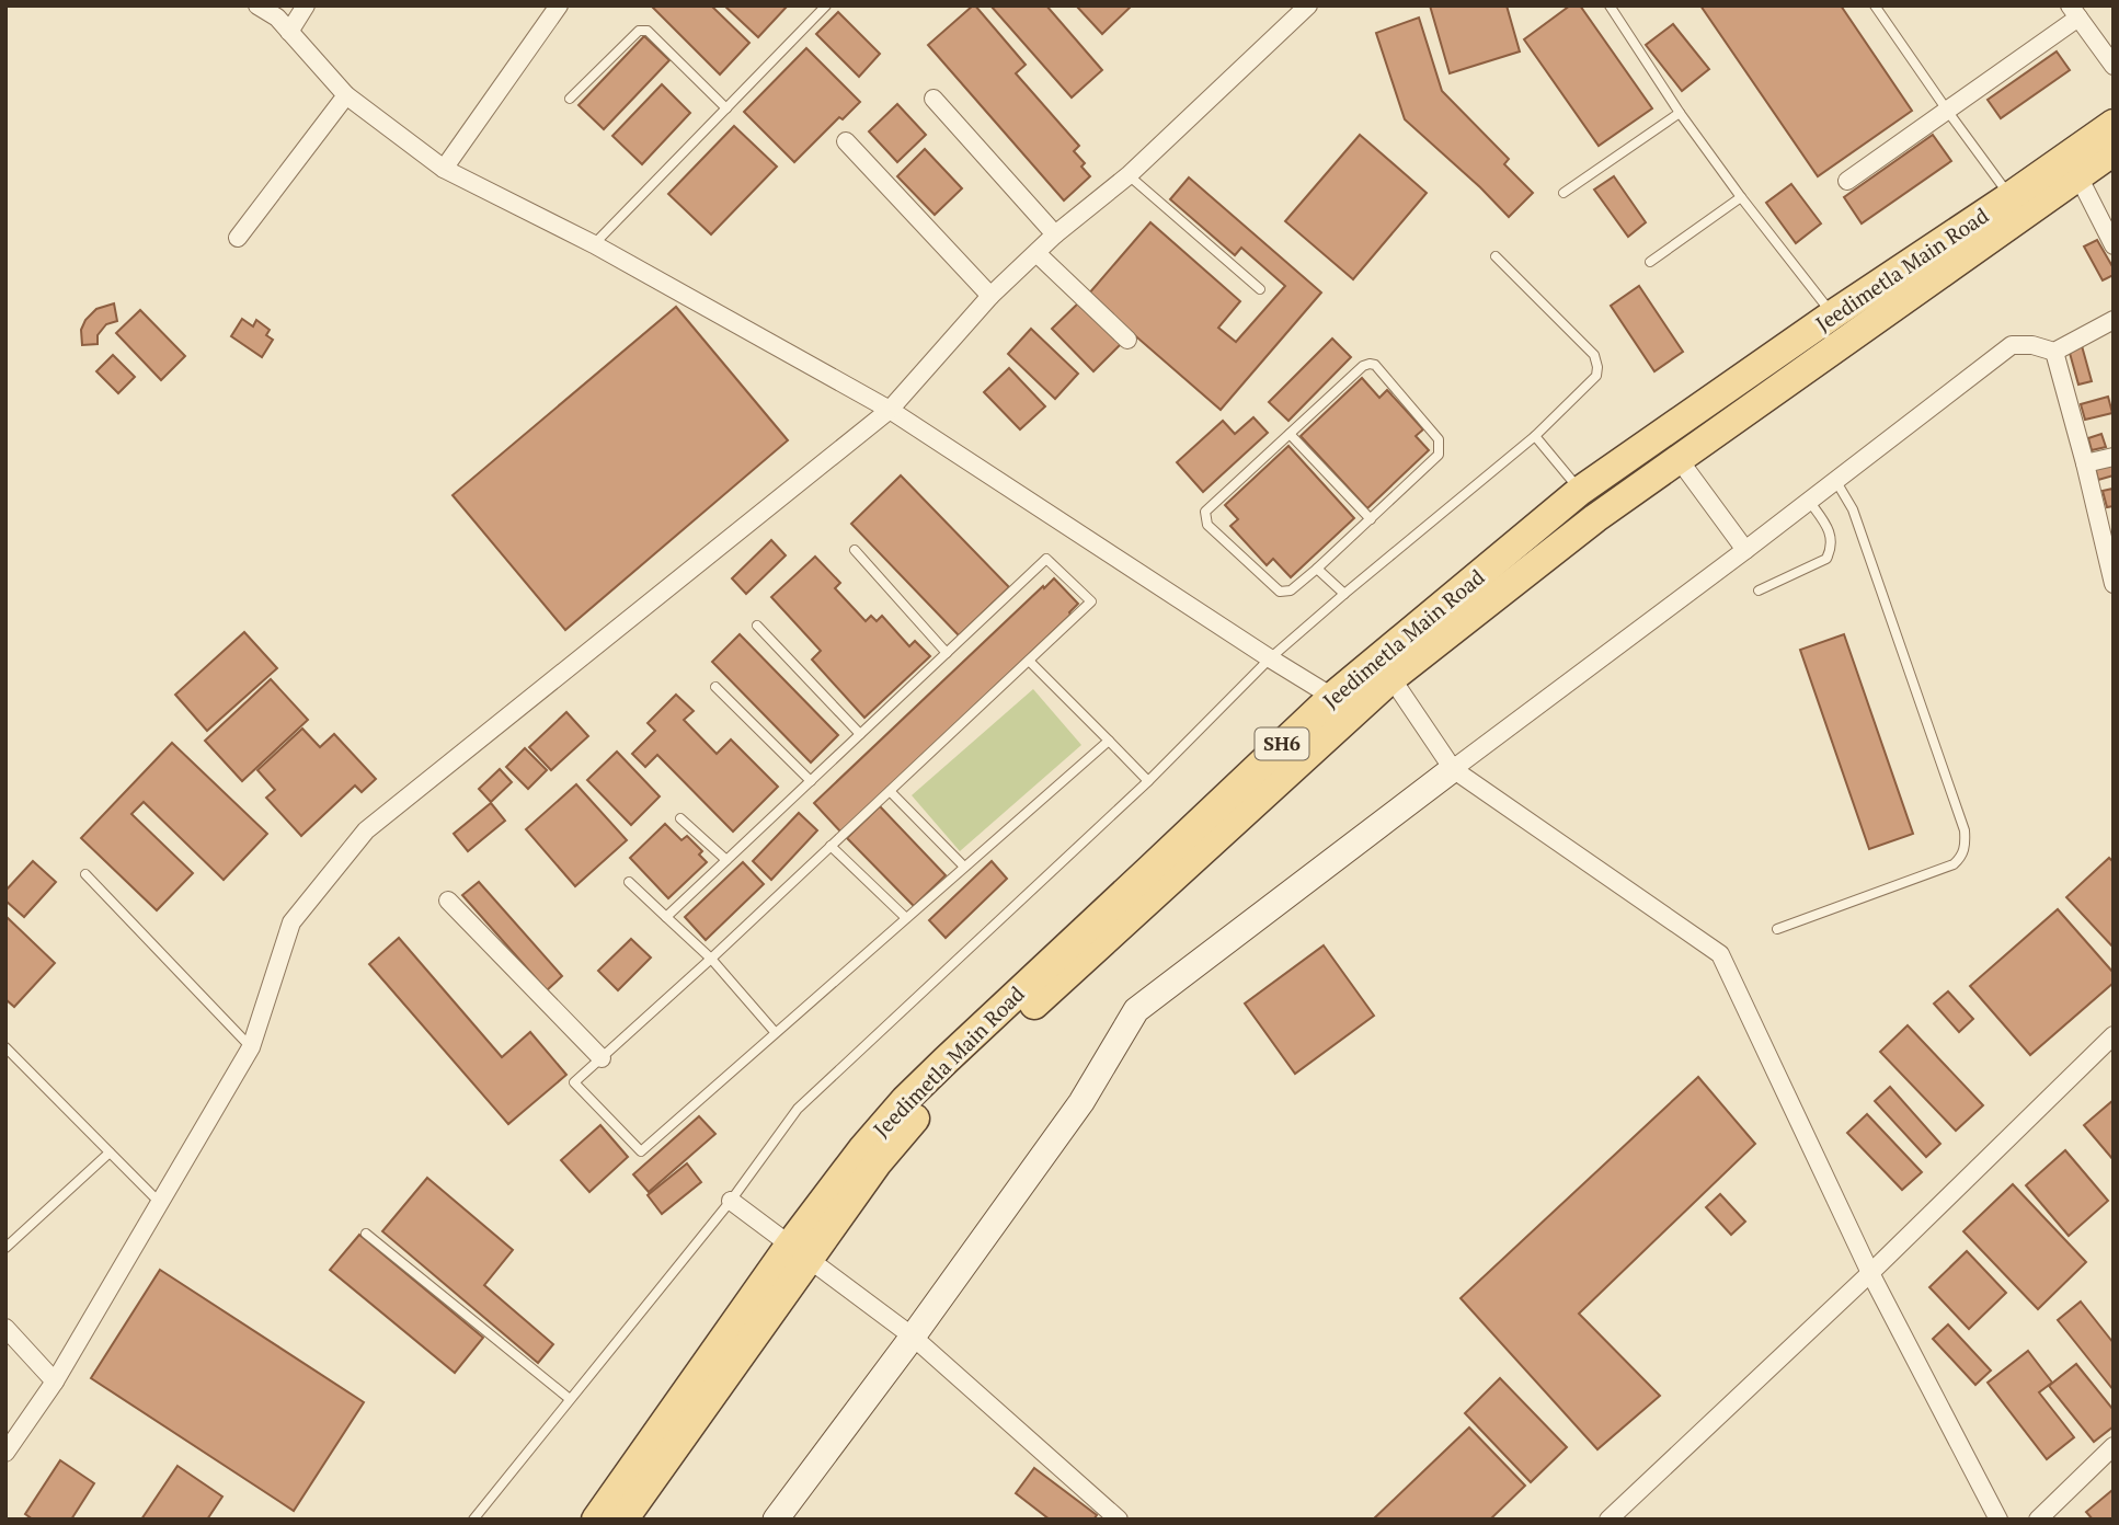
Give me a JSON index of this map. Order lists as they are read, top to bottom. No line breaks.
{"streets":{"main road":["Jeedimetla Main Road","SH6"]}}
